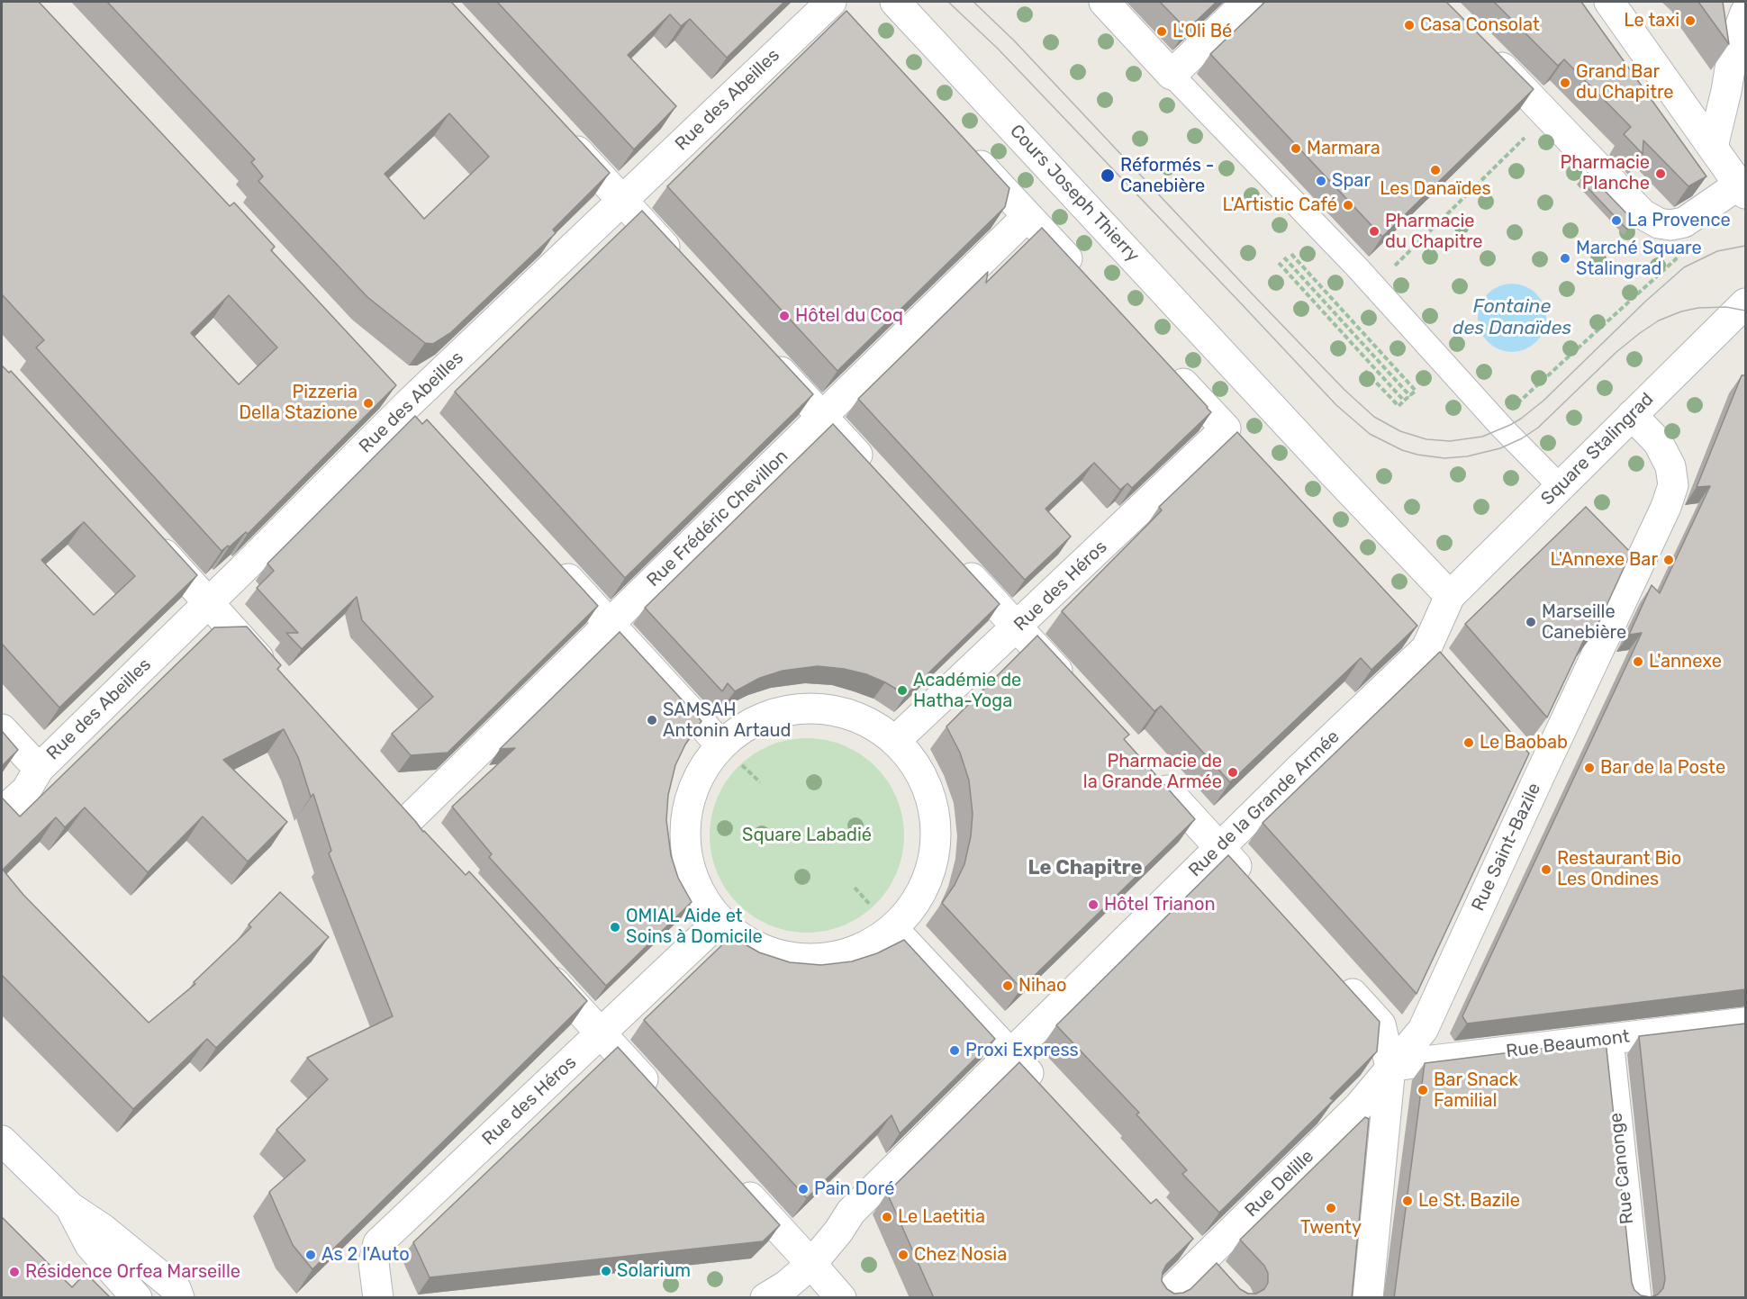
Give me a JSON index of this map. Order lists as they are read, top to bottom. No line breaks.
{"streets":{"street":["Rue des Abeilles","Cours Joseph Thierry","Square Stalingrad","Rue Frédéric Chevillon","Rue des Héros","Rue de la Grande Armée","Rue Saint-Bazile","Rue Beaumont","Rue Canonge","Rue Delille"]},"crossings":[["Cours Joseph Thierry","Square Stalingrad"],["Square Stalingrad","Rue de la Grande Armée"],["Square Stalingrad","Rue Saint-Bazile"],["Rue Saint-Bazile","Rue Beaumont"],["Rue Saint-Bazile","Rue Delille"],["Rue Beaumont","Rue Canonge"],["Rue Beaumont","Rue Delille"]],"districts":["Le Chapitre"],"water":["Fontaine des Danaïdes"],"parks":["Square Labadié"],"places":["Le taxi","Casa Consolat","L'Oli Bé","Grand Bar du Chapitre","Marmara","Les Danaïdes","Pharmacie Planche","Réformés - Canebière","Spar","L'Artistic Café","La Provence","Pharmacie du Chapitre","Marché Square Stalingrad","Hôtel du Coq","Pizzeria Della Stazione","L'Annexe Bar","Marseille Canebière","L'annexe","Académie de Hatha-Yoga","SAMSAH Antonin Artaud","Le Baobab","Bar de la Poste","Pharmacie de la Grande Armée","Restaurant Bio Les Ondines","Hôtel Trianon","OMIAL Aide et Soins à Domicile","Nihao","Proxi Express","Bar Snack Familial","Pain Doré","Le St. Bazile","Twenty","Le Laetitia","As 2 l'Auto","Chez Nosia","Solarium","Résidence Orfea Marseille"]}
